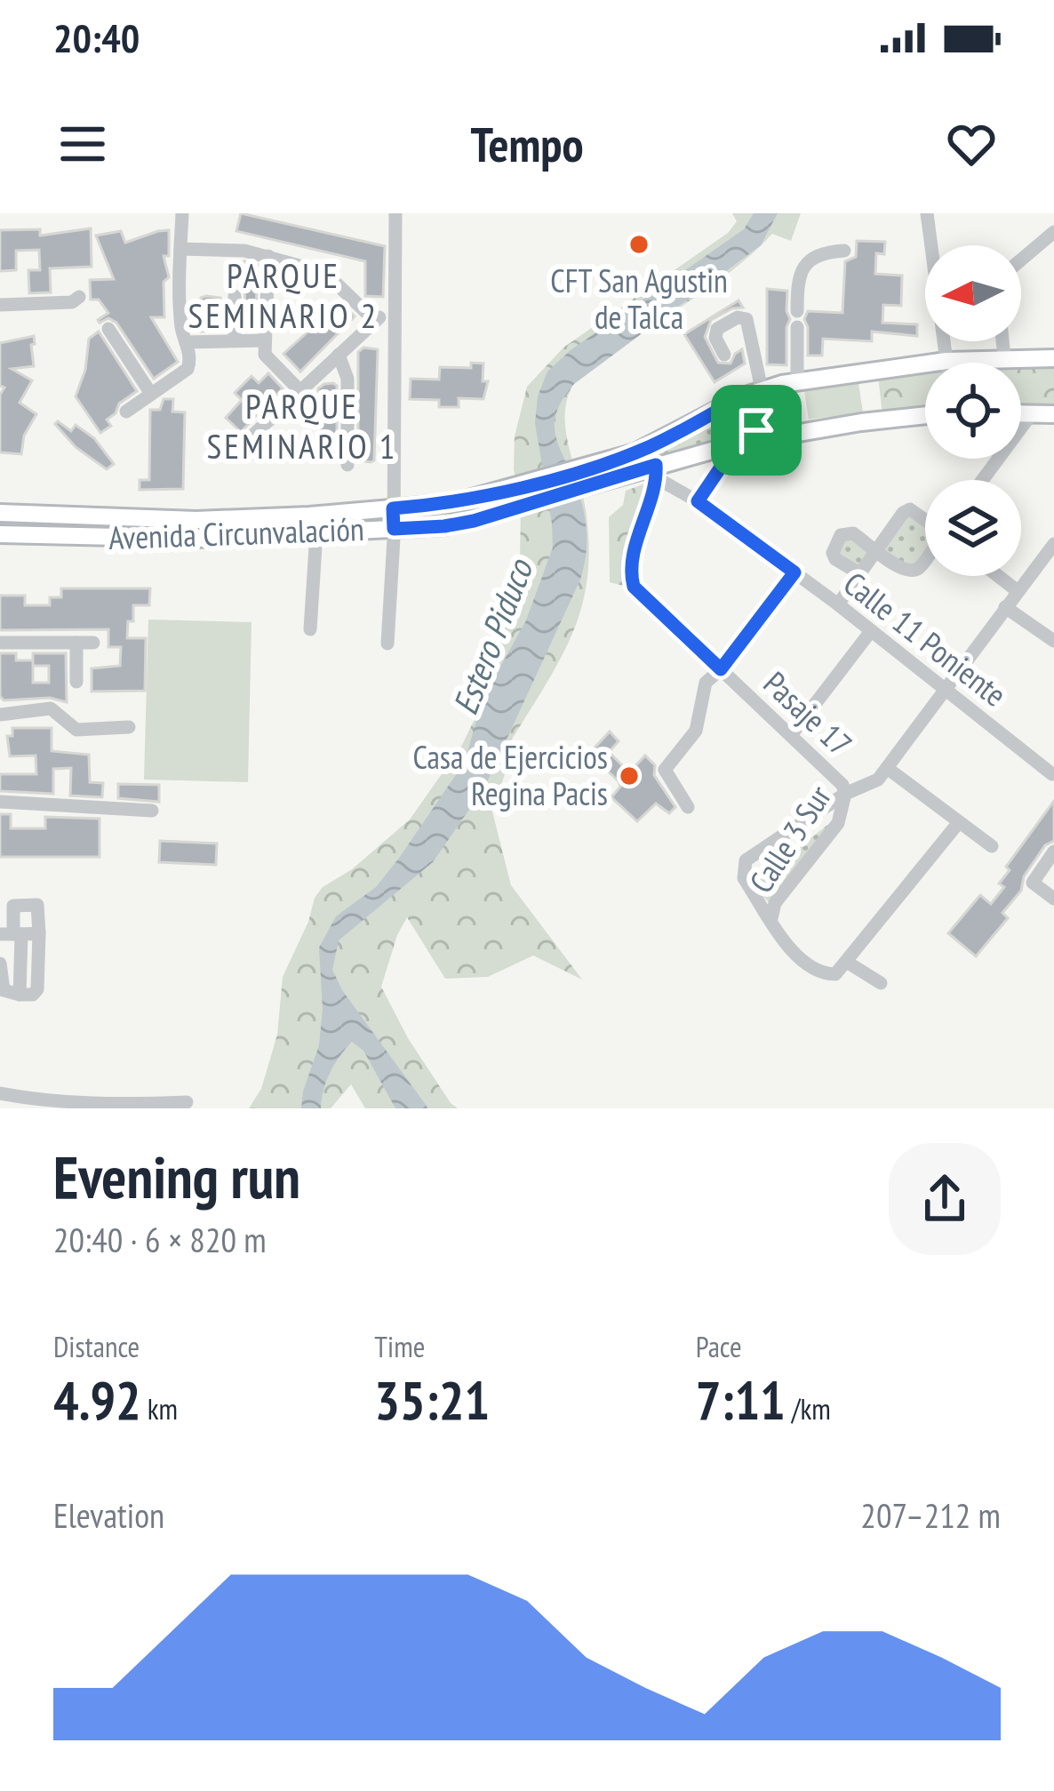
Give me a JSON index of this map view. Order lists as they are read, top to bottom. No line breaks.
{"streets":{"main road":["Avenida Circunvalación"],"street":["Calle 11 Poniente","Pasaje 17","Calle 3 Sur"]},"crossings":[["Avenida Circunvalación","Calle 11 Poniente"],["Avenida Circunvalación","Pasaje 17"],["Calle 11 Poniente","Pasaje 17"],["Calle 11 Poniente","Calle 3 Sur"],["Pasaje 17","Calle 3 Sur"]],"districts":["PARQUE SEMINARIO 2","PARQUE SEMINARIO 1"],"water":["Estero Piduco"],"places":["CFT San Agustin de Talca","Casa de Ejercicios Regina Pacis"],"north":"left","page":{"status":"20:40","header":"Tempo","heading":["Evening run","20:40 · 6 × 820 m"],"stats":[["Distance","4.92 km"],["Time","35:21"],["Pace","7:11 /km"]],"chart":["Elevation","207–212 m"]}}
